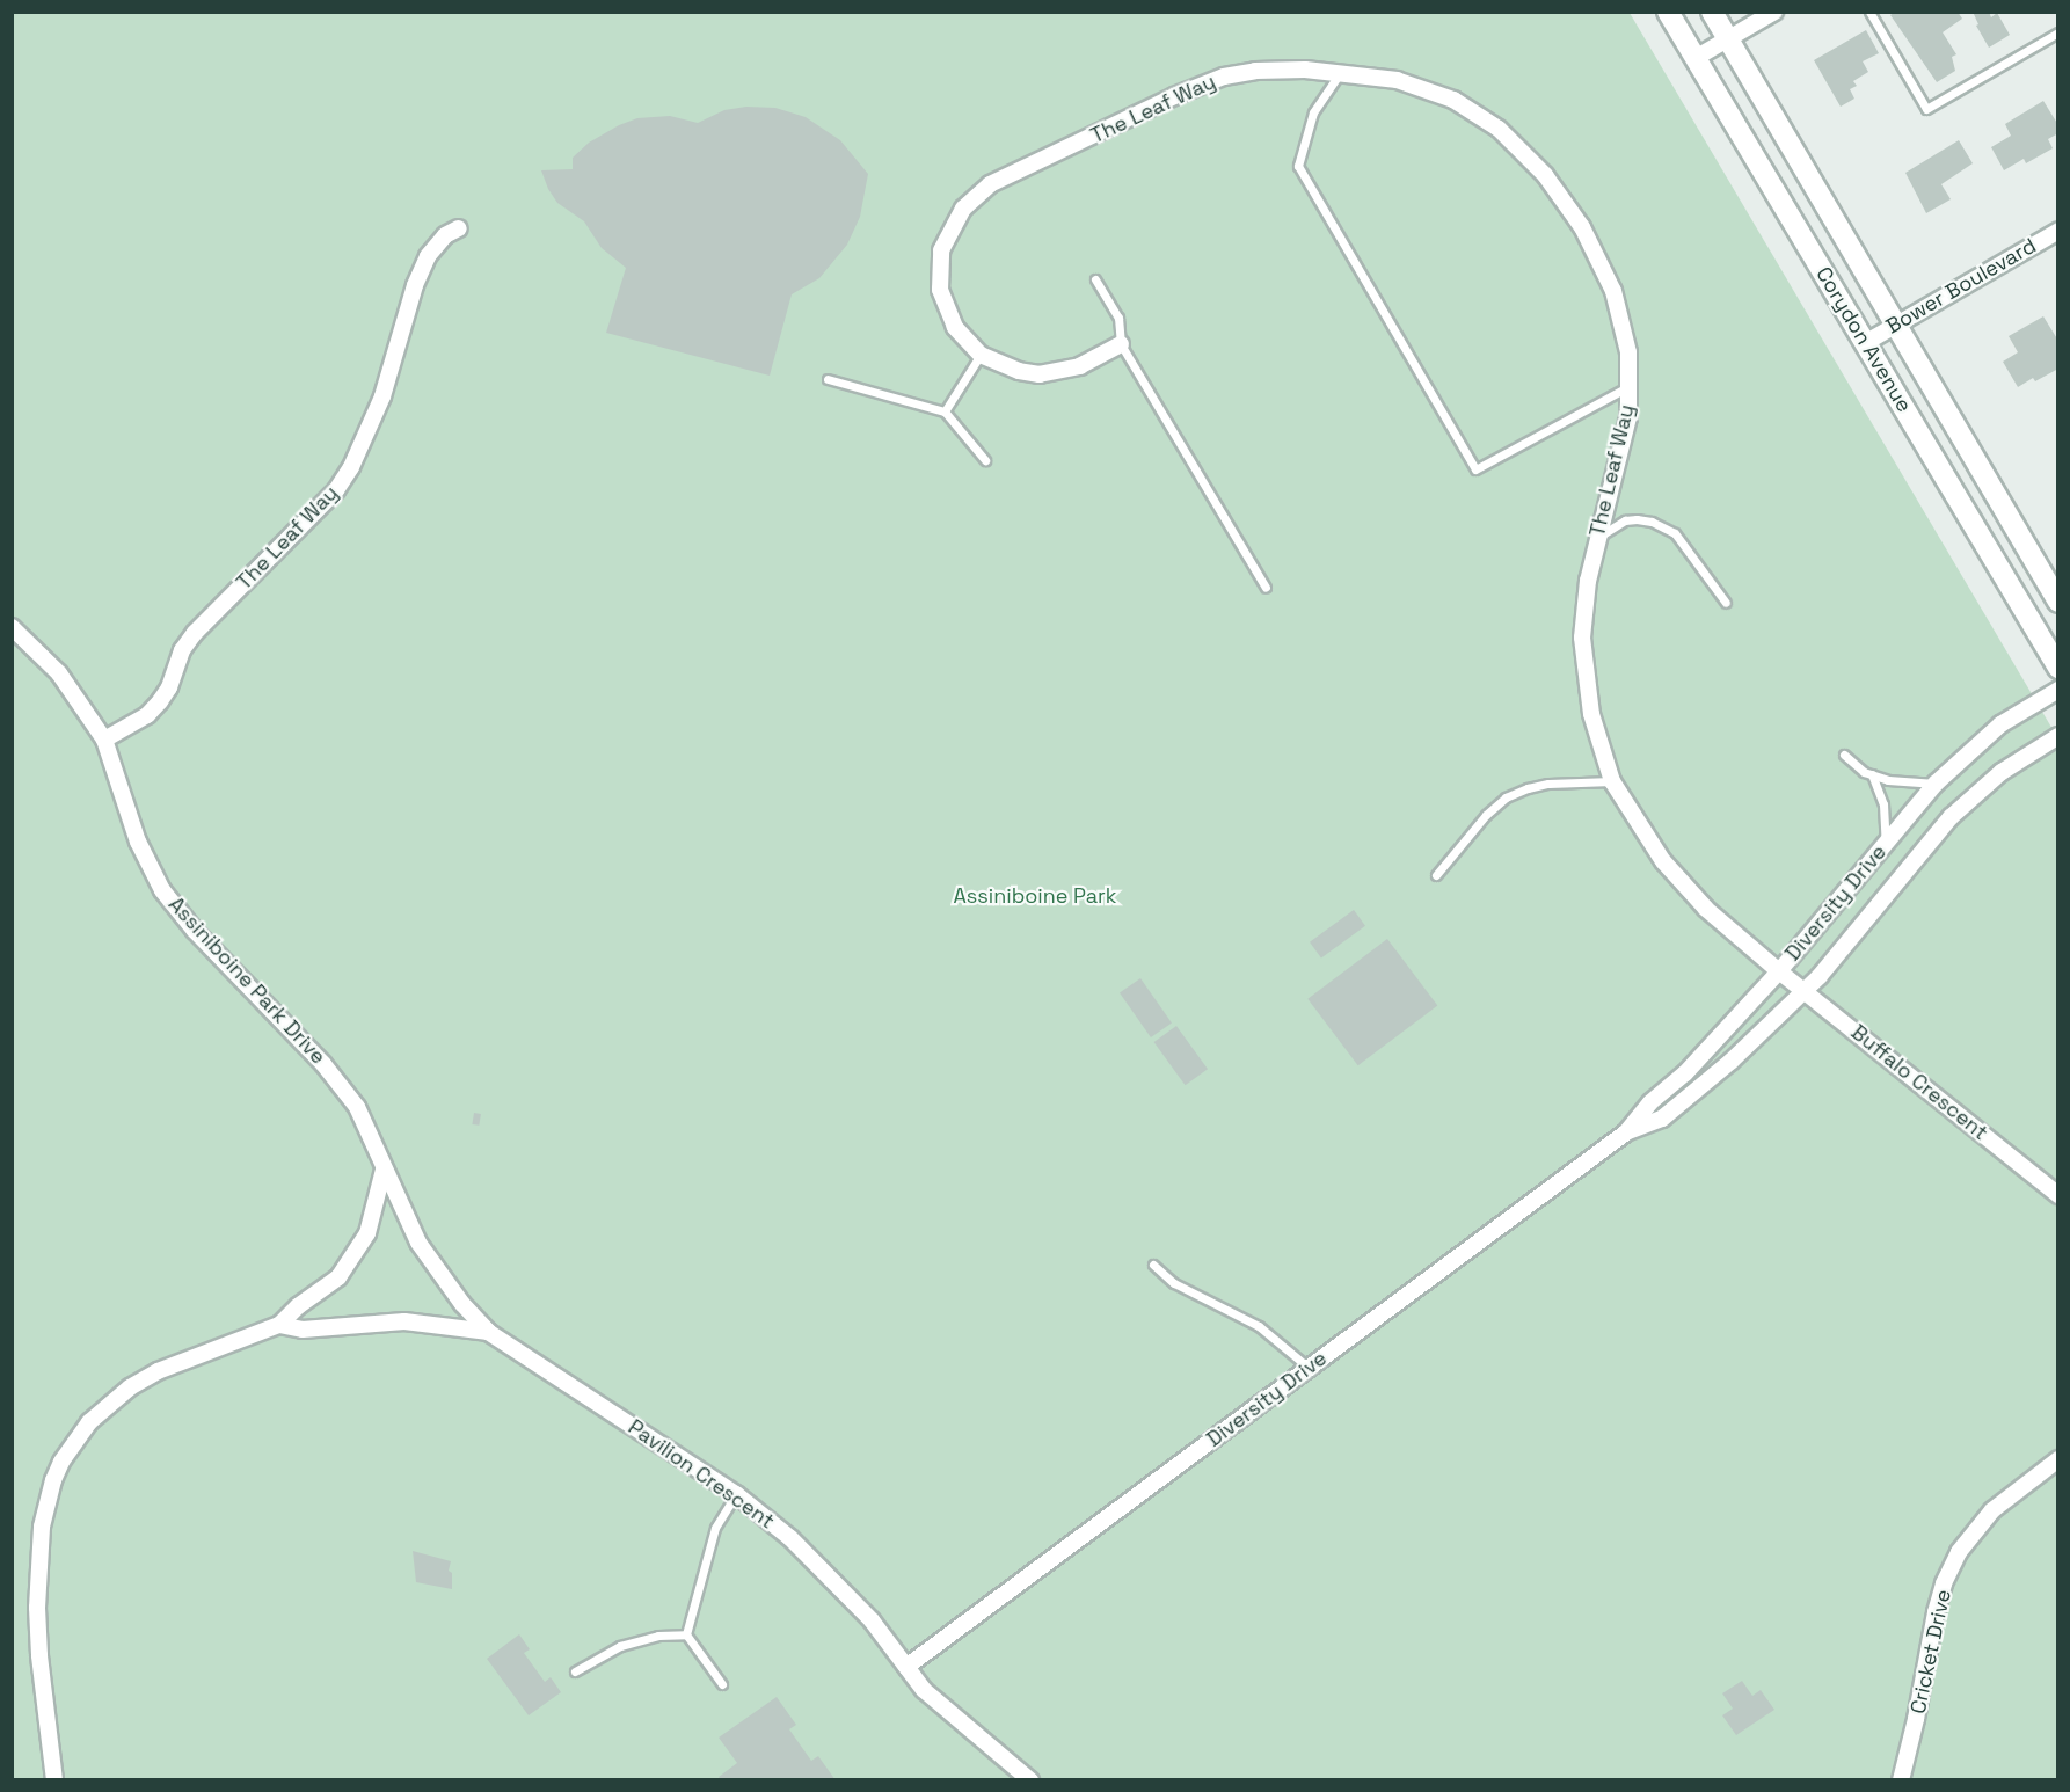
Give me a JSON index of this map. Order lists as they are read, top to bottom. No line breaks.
{"streets":{"main road":["Corydon Avenue"],"street":["The Leaf Way","Bower Boulevard","Diversity Drive","Assiniboine Park Drive","Buffalo Crescent","Pavilion Crescent","Cricket Drive"]},"crossings":[["The Leaf Way","Diversity Drive"],["The Leaf Way","Assiniboine Park Drive"],["The Leaf Way","Buffalo Crescent"],["Bower Boulevard","Corydon Avenue"],["Diversity Drive","Buffalo Crescent"],["Diversity Drive","Pavilion Crescent"],["Assiniboine Park Drive","Pavilion Crescent"]],"parks":["Assiniboine Park"]}
